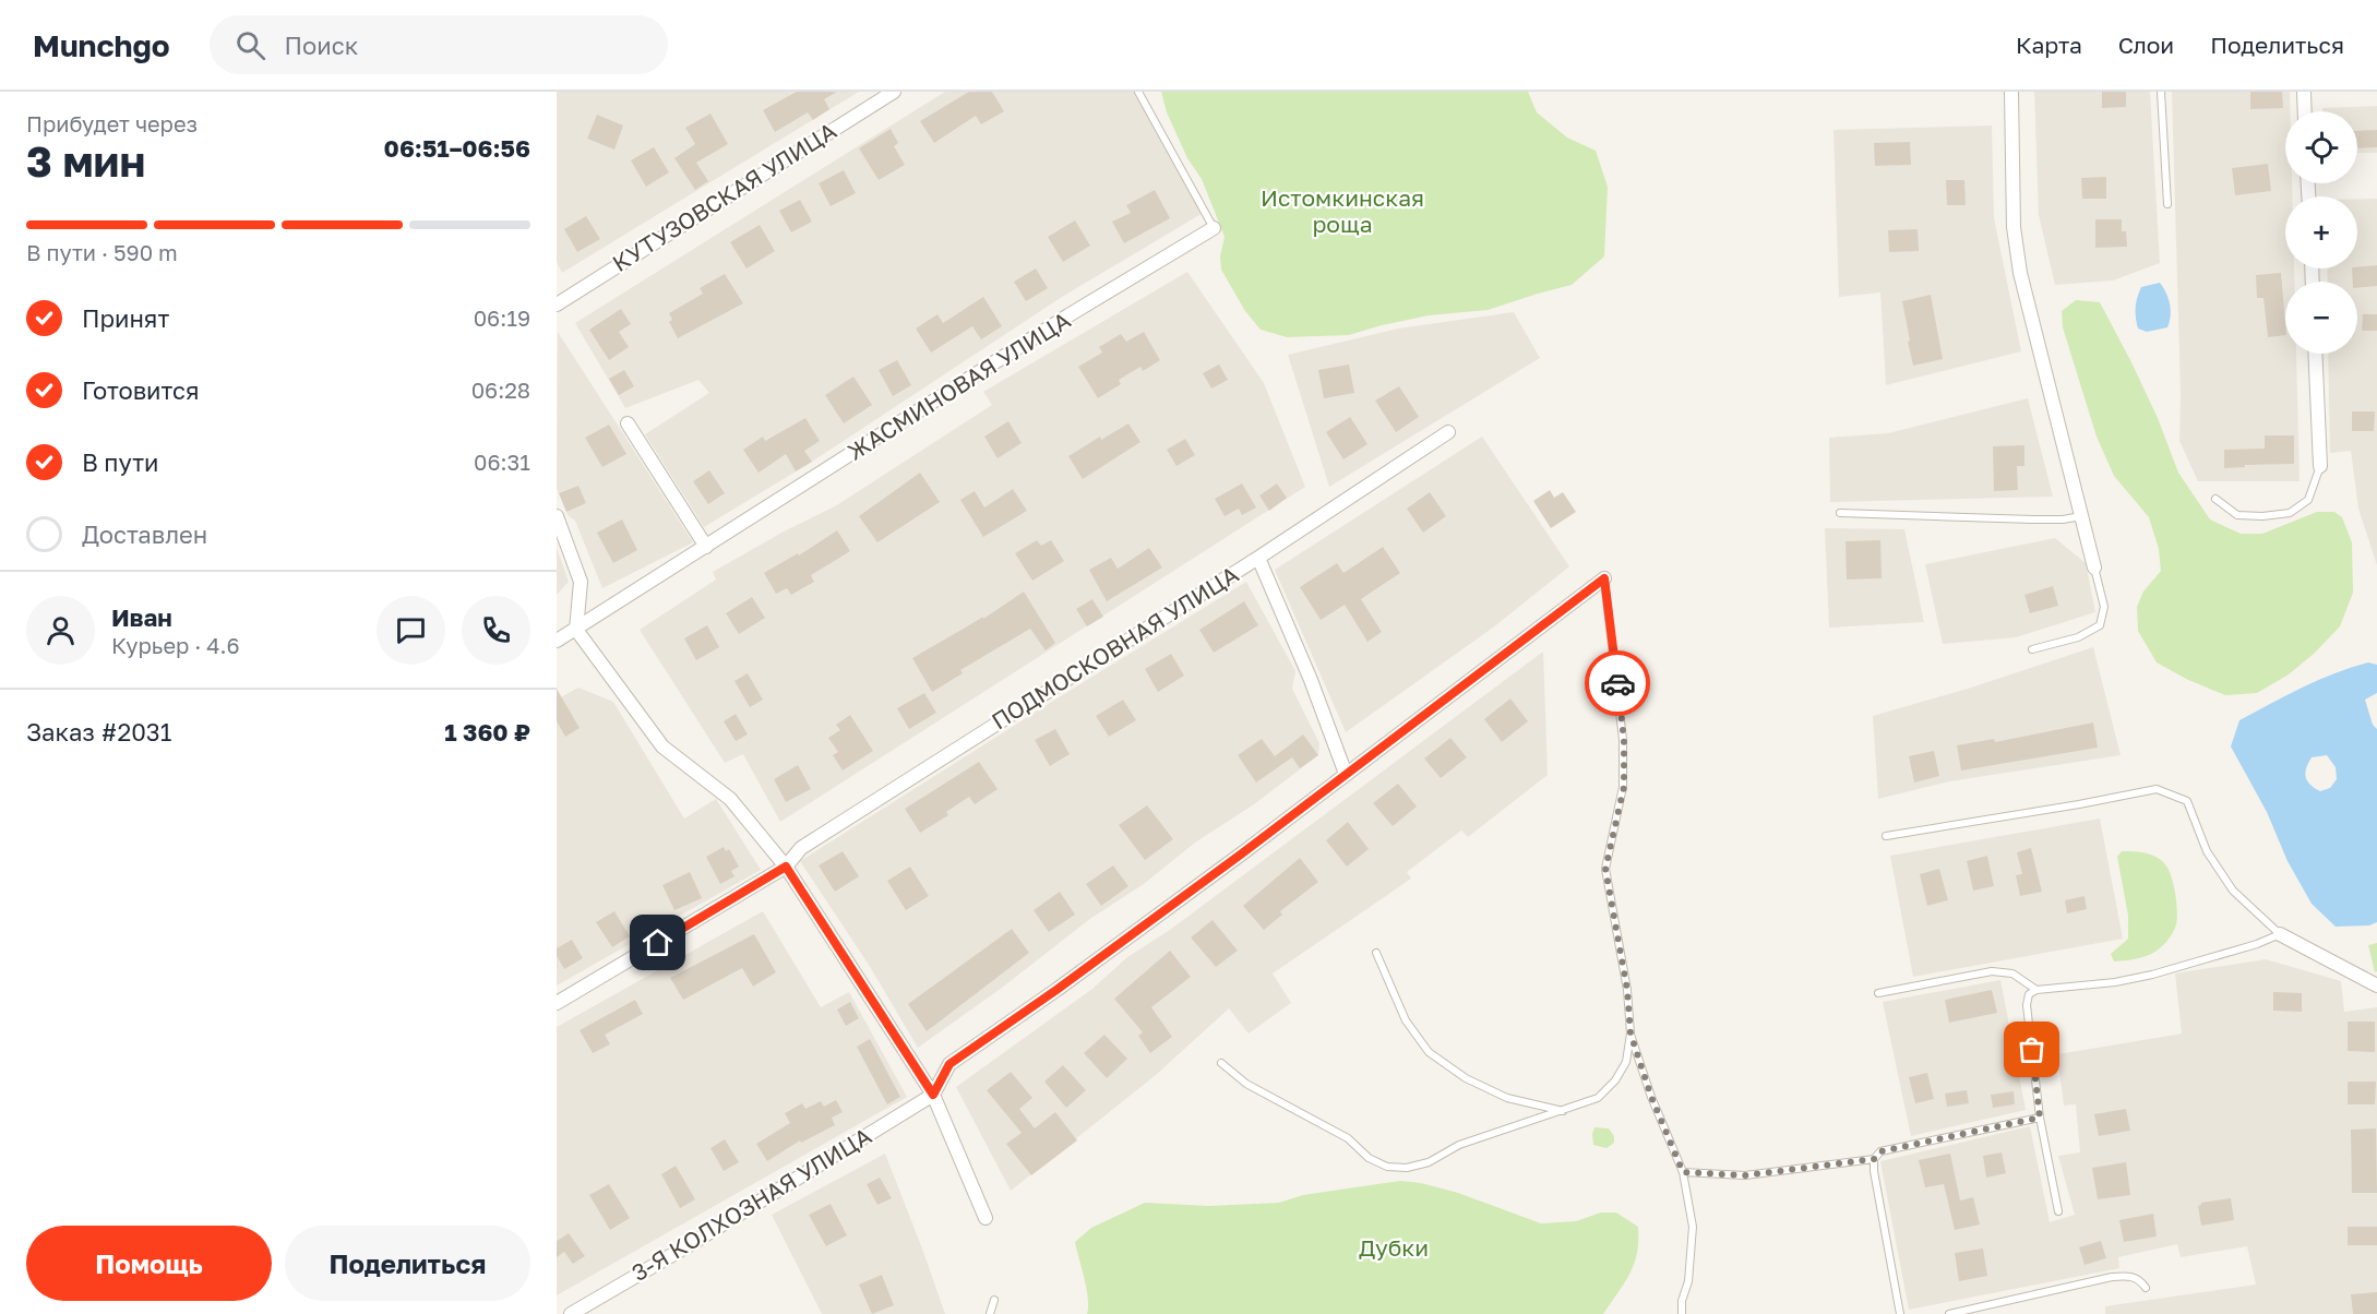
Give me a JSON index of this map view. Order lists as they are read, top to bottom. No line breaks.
{"streets":{"street":["КУТУЗОВСКАЯ УЛИЦА","ЖАСМИНОВАЯ УЛИЦА","ПОДМОСКОВНАЯ УЛИЦА","3-Я КОЛХОЗНАЯ УЛИЦА"]},"parks":["Истомкинская роща","Дубки"],"page":{"header":"Munchgo","search":"Поиск","nav":["Карта","Слои","Поделиться"],"heading":["3 мин","Прибудет через","06:51–06:56"],"panel":["Иван","Курьер · 4.6","Заказ #2031","1 360 ₽"],"map_buttons":["+","−"],"bar":"В пути · 590 m","list":[["Принят","06:19"],["Готовится","06:28"],["В пути","06:31"],"Доставлен"],"buttons":["Помощь","Поделиться"]}}
